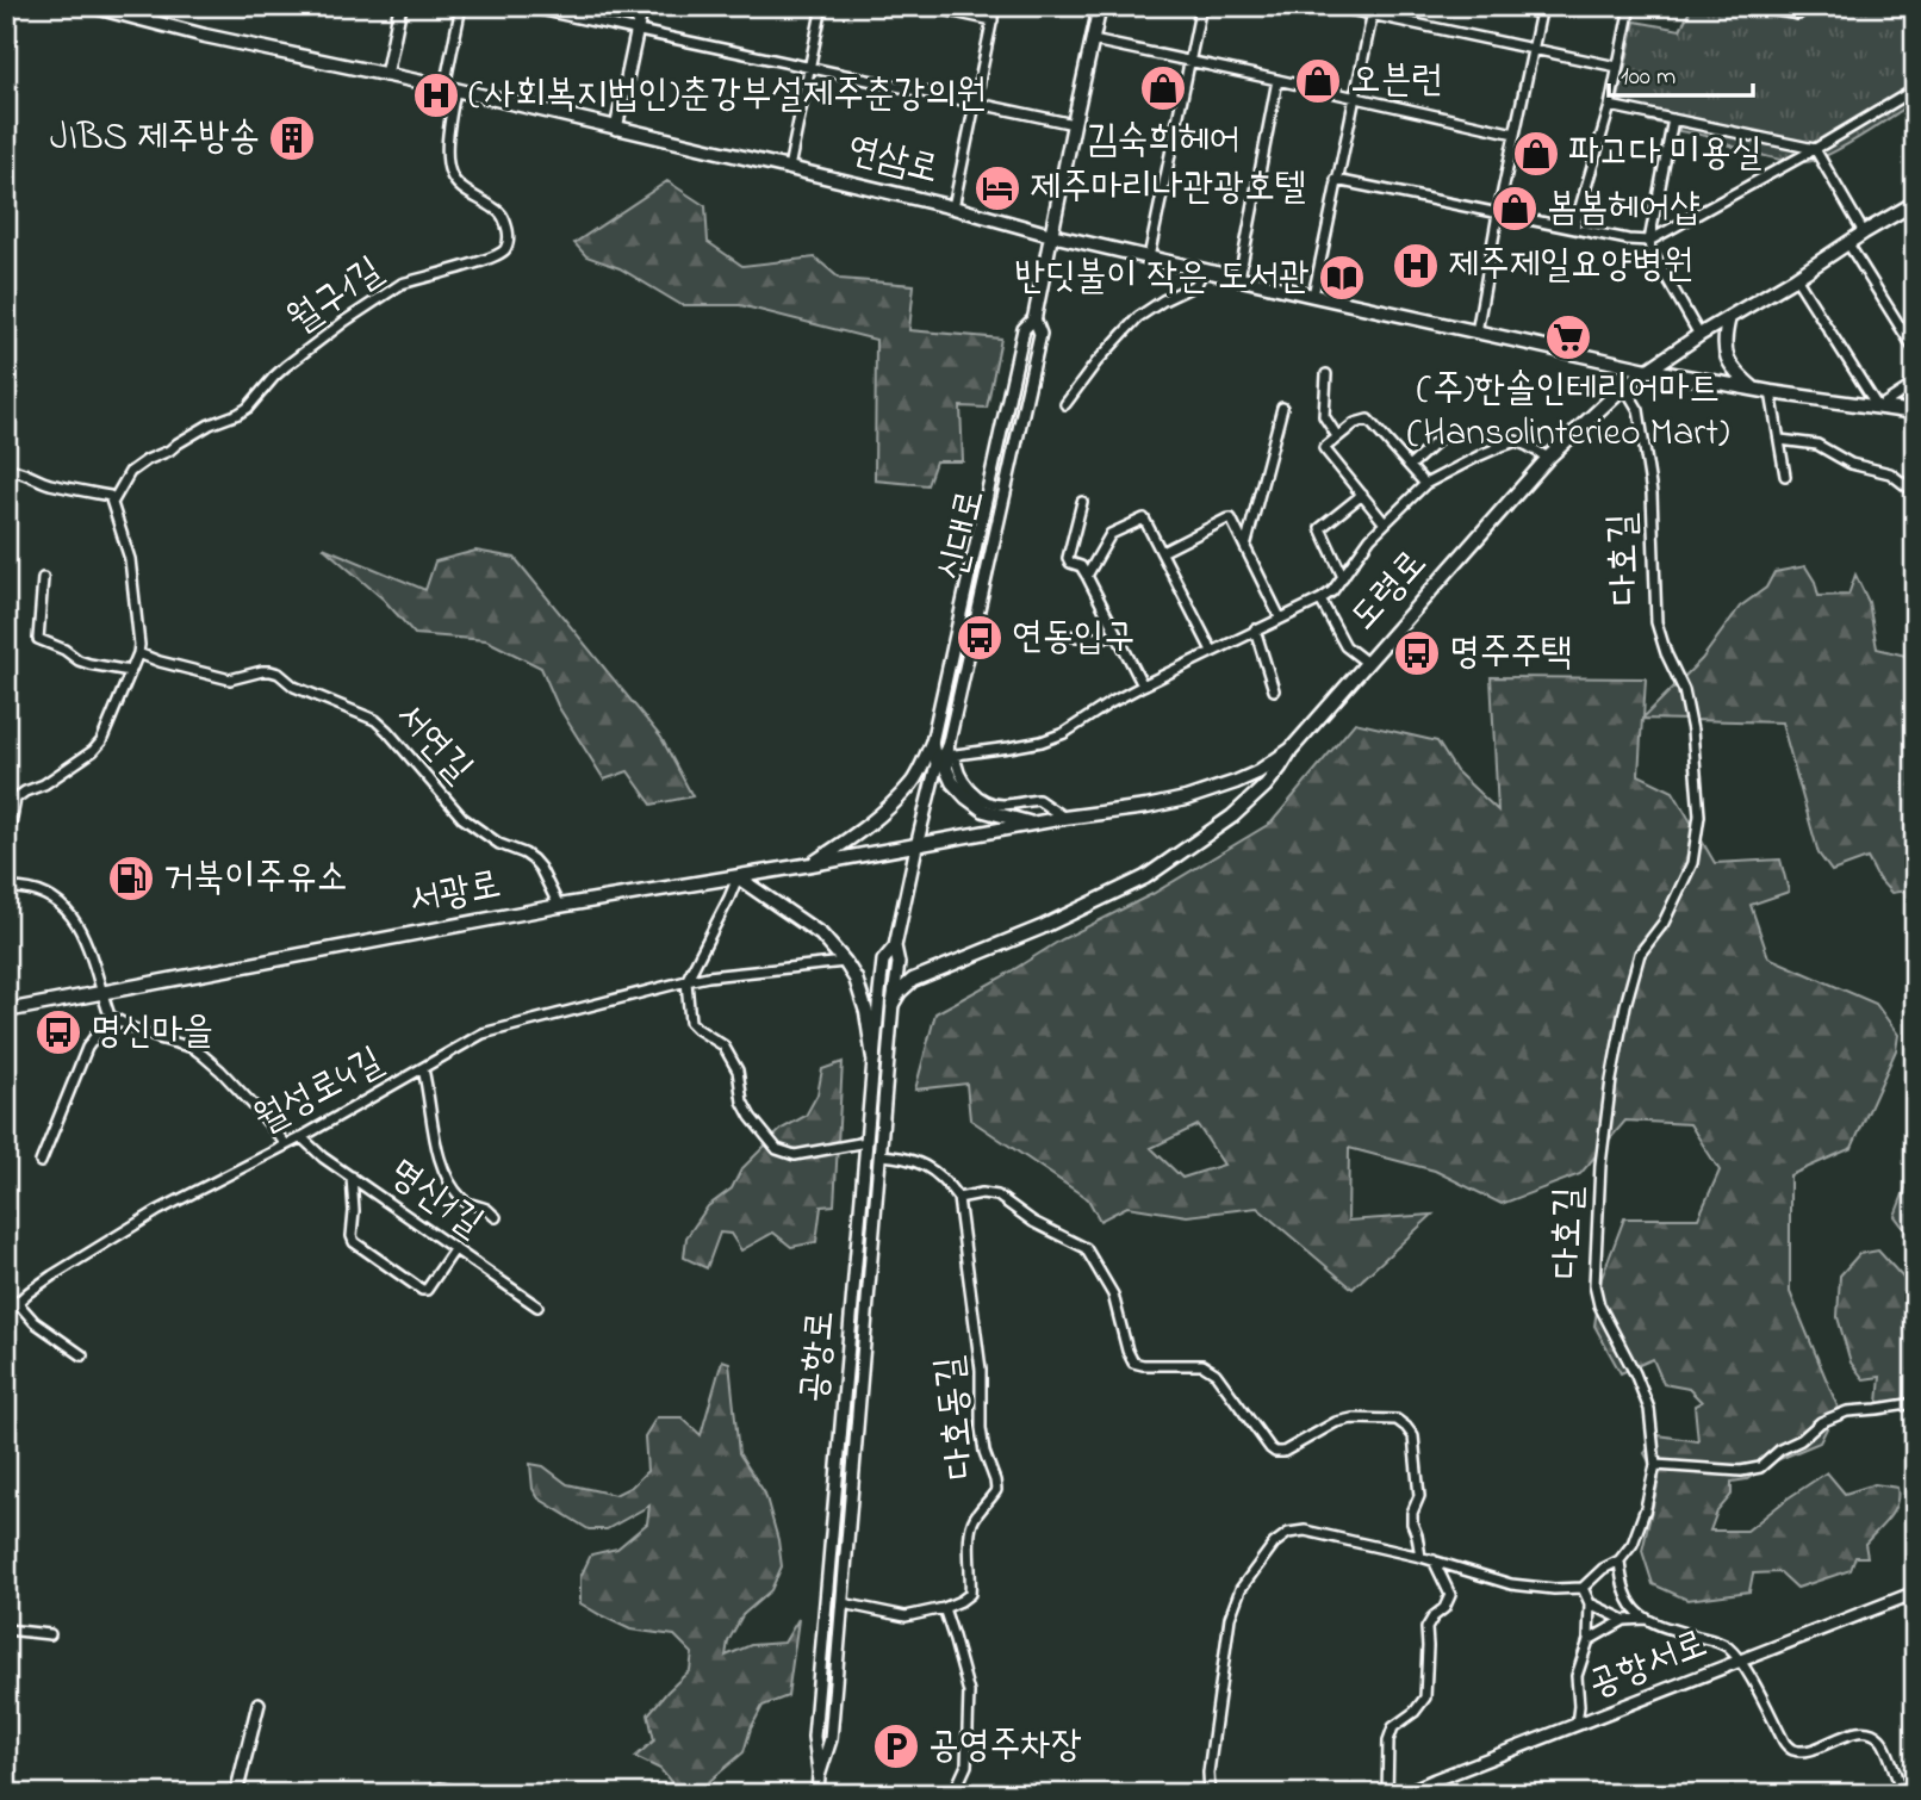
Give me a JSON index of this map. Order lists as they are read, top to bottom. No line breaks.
{"streets":{"main road":["연삼로","신대로","도령로","서광로"],"street":["월구1길","다호길","서연길","월성로4길","명신1길","공항로","다호동길","공항서로"]},"crossings":[["연삼로","월구1길"],["연삼로","신대로"],["연삼로","도령로"],["신대로","도령로"],["신대로","서광로"],["신대로","공항로"],["다호길","도령로"],["도령로","서광로"],["도령로","공항로"],["서연길","서광로"],["서광로","공항로"],["월성로4길","명신1길"]],"places":{"shop":["오븐런","김숙희헤어","파고다 미용실","봄봄헤어샵"],"hospital":["(사회복지법인)춘강부설제주춘강의원","제주제일요양병원"],"building":["JIBS 제주방송"],"hotel":["제주마리나관광호텔"],"library":["반딧불이 작은 도서관"],"supermarket":["(주)한솔인테리어마트 (Hansolinterieo Mart)"],"bus stop":["연동입구","명주주택","명신마을"],"fuel station":["거북이주유소"],"parking":["공영주차장"]},"scale_bar":"100 m"}
